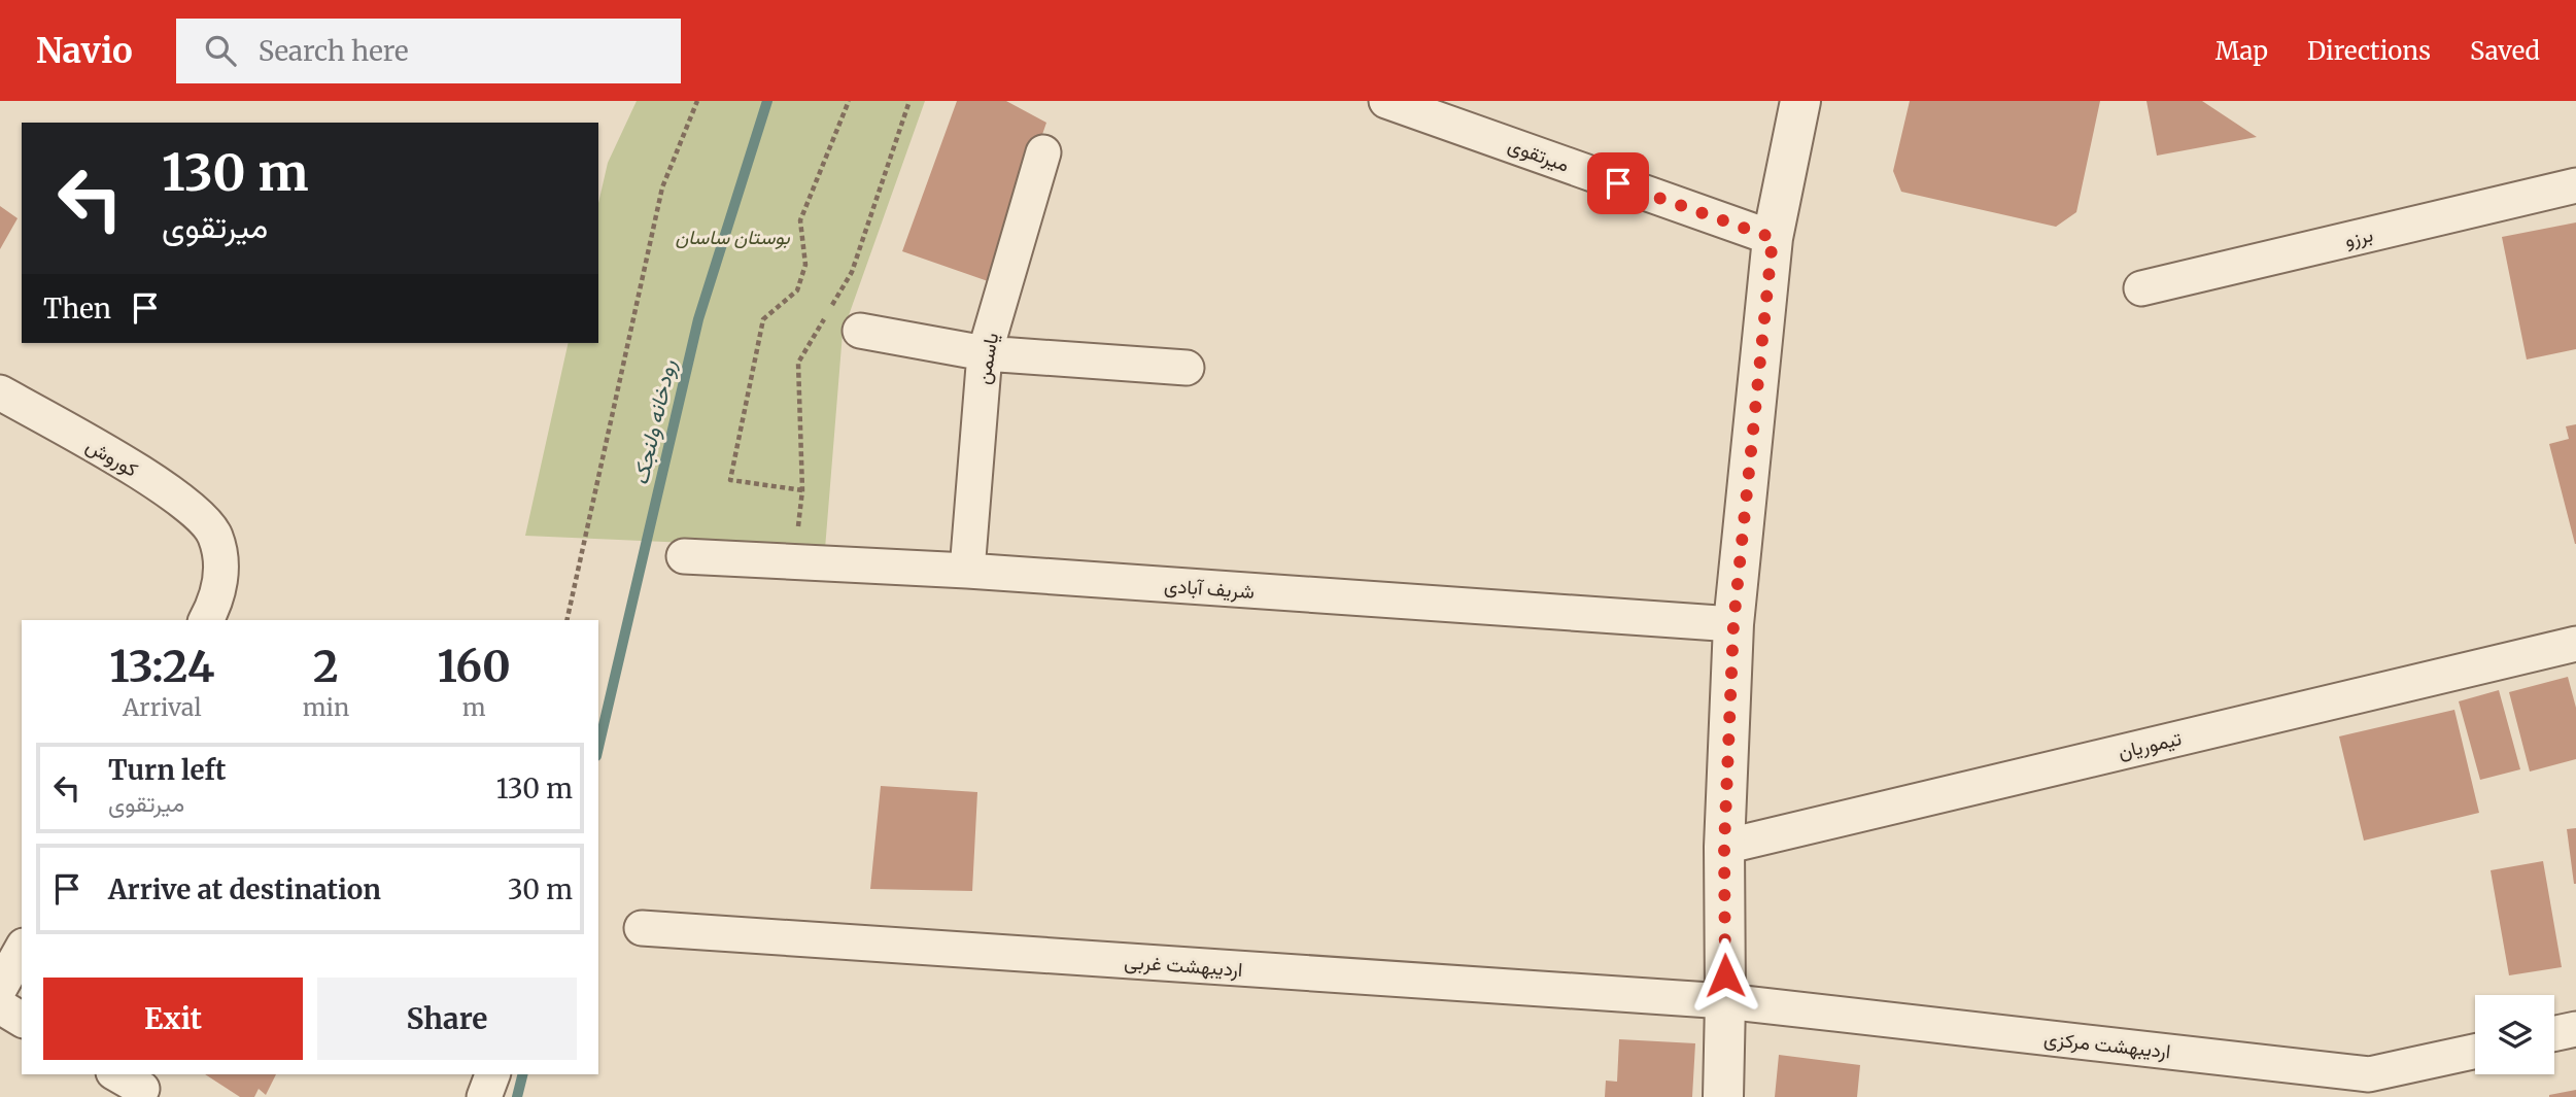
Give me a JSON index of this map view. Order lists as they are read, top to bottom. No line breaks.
{"streets":{"street":["میرتقوی","برزو","یاسمن","کوروش","شریف آبادی","تیموریان","اردیبهشت غربی","اردیبهشت مرکزی"]},"crossings":[["یاسمن","شریف آبادی"],["اردیبهشت غربی","اردیبهشت مرکزی"]],"water":["رودخانه ولنجک"],"parks":["بوستان ساسان"],"page":{"header":"Navio","search":"Search here","nav":["Map","Directions","Saved"],"turn":["130 m","میرتقوی"],"then":"Then","eta":["13:24","Arrival","2","min","160","m"],"list":[{"name":"Turn left","note":"میرتقوی","value":"130 m"},{"name":"Arrive at destination","value":"30 m"}],"buttons":["Exit","Share"]}}
